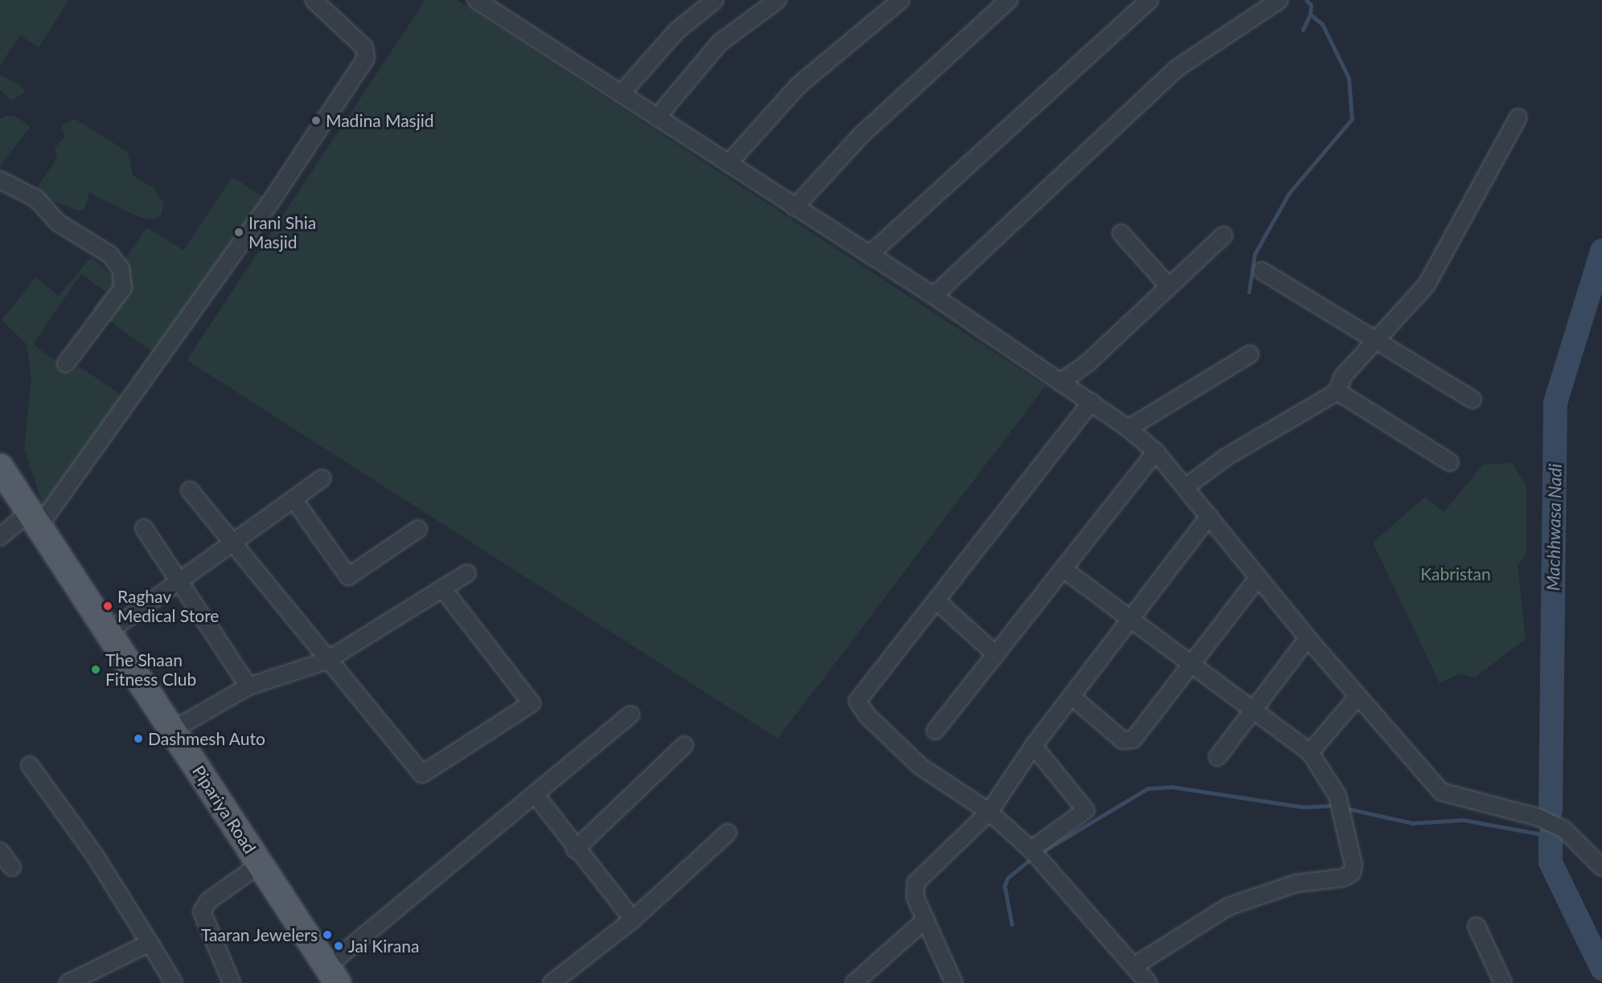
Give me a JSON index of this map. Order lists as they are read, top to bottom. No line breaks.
{"streets":{"main road":["Pipariya Road"]},"water":["Machhwasa Nadi"],"parks":["Kabristan"],"places":["Madina Masjid","Irani Shia Masjid","Raghav Medical Store","The Shaan Fitness Club","Dashmesh Auto","Taaran Jewelers","Jai Kirana"]}
